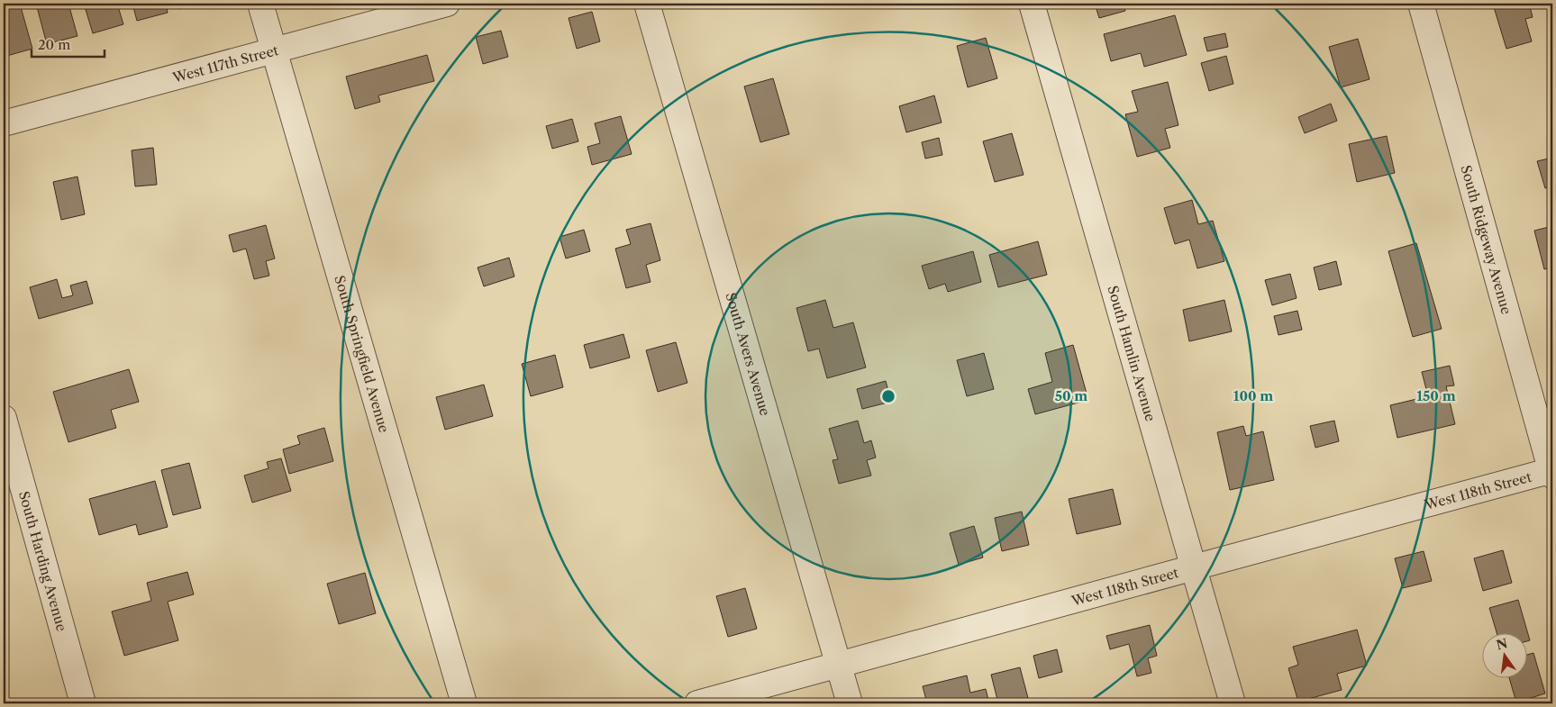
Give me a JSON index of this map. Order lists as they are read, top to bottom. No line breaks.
{"streets":{"street":["West 117th Street","South Ridgeway Avenue","South Avers Avenue","South Hamlin Avenue","South Springfield Avenue","West 118th Street","South Harding Avenue"]},"crossings":[["West 117th Street","South Springfield Avenue"],["South Ridgeway Avenue","West 118th Street"],["South Avers Avenue","West 118th Street"],["South Hamlin Avenue","West 118th Street"]],"scale_bar":"20 m","north":"top","rings":["50 m","100 m","150 m"]}
